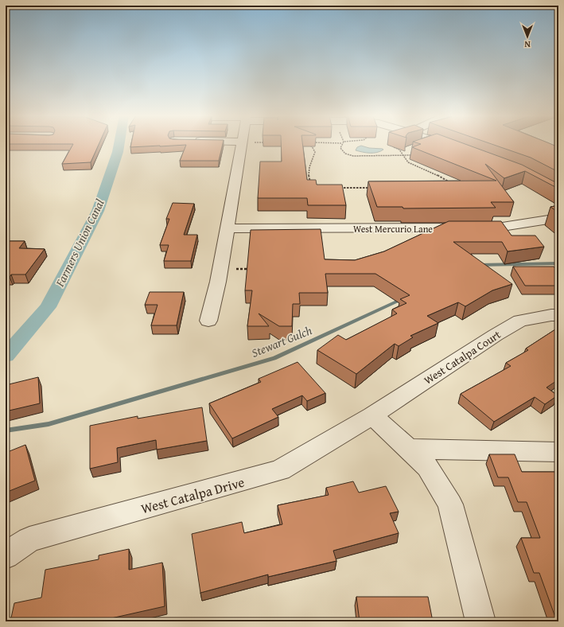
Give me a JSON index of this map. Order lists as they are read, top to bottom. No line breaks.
{"streets":{"street":["West Mercurio Lane","West Catalpa Court","West Catalpa Drive"]},"crossings":[["West Catalpa Court","West Catalpa Drive"]],"water":["Farmers Union Canal","Stewart Gulch"],"north":"bottom"}
